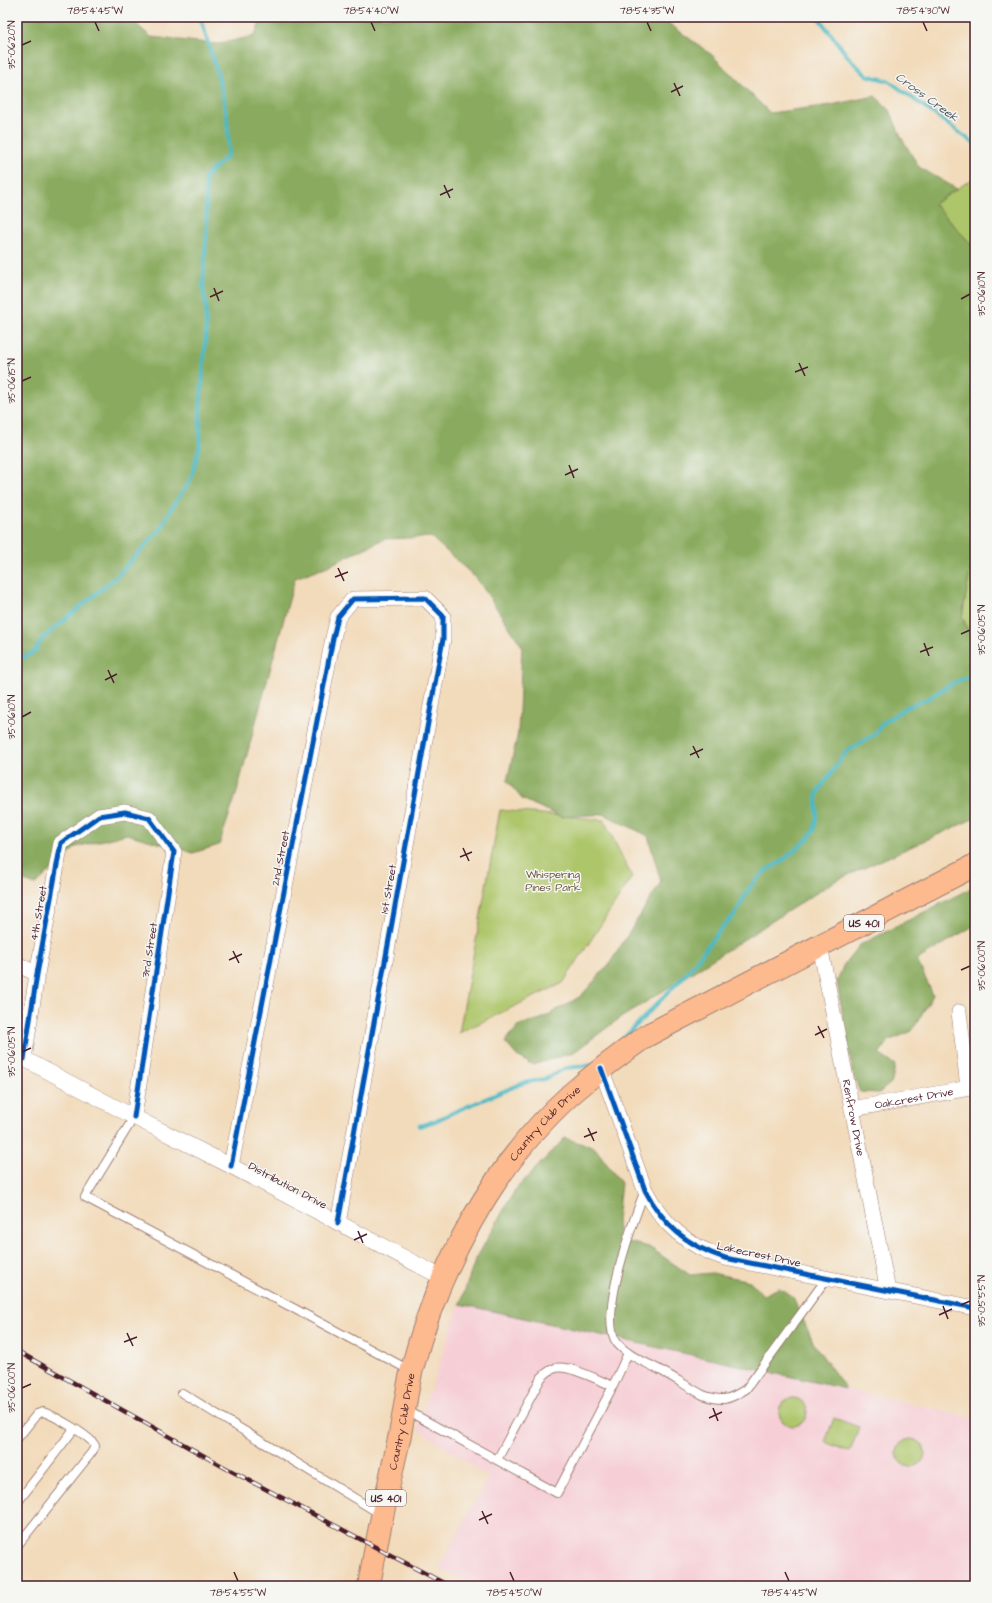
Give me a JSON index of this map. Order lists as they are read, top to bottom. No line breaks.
{"streets":{"main road":["US 401","Country Club Drive"],"street":["2nd Street","1st Street","4th Street","3rd Street","Oakcrest Drive","Renfrow Drive","Distribution Drive","Lakecrest Drive"]},"crossings":[["2nd Street","1st Street"],["2nd Street","Distribution Drive"],["1st Street","Distribution Drive"],["4th Street","3rd Street"],["4th Street","Distribution Drive"],["3rd Street","Distribution Drive"],["Oakcrest Drive","Renfrow Drive"],["Renfrow Drive","Country Club Drive"],["Renfrow Drive","Lakecrest Drive"],["Country Club Drive","Distribution Drive"],["Country Club Drive","Lakecrest Drive"]],"water":["Cross Creek"],"parks":["Whispering Pines Park"],"coordinates":["78°54'45\"W","78°54'40\"W","78°54'35\"W","78°54'30\"W","35°06'20\"N","35°06'10\"N","35°06'15\"N","35°06'05\"N","35°06'00\"N","35°05'55\"N","78°54'55\"W","78°54'50\"W"]}
